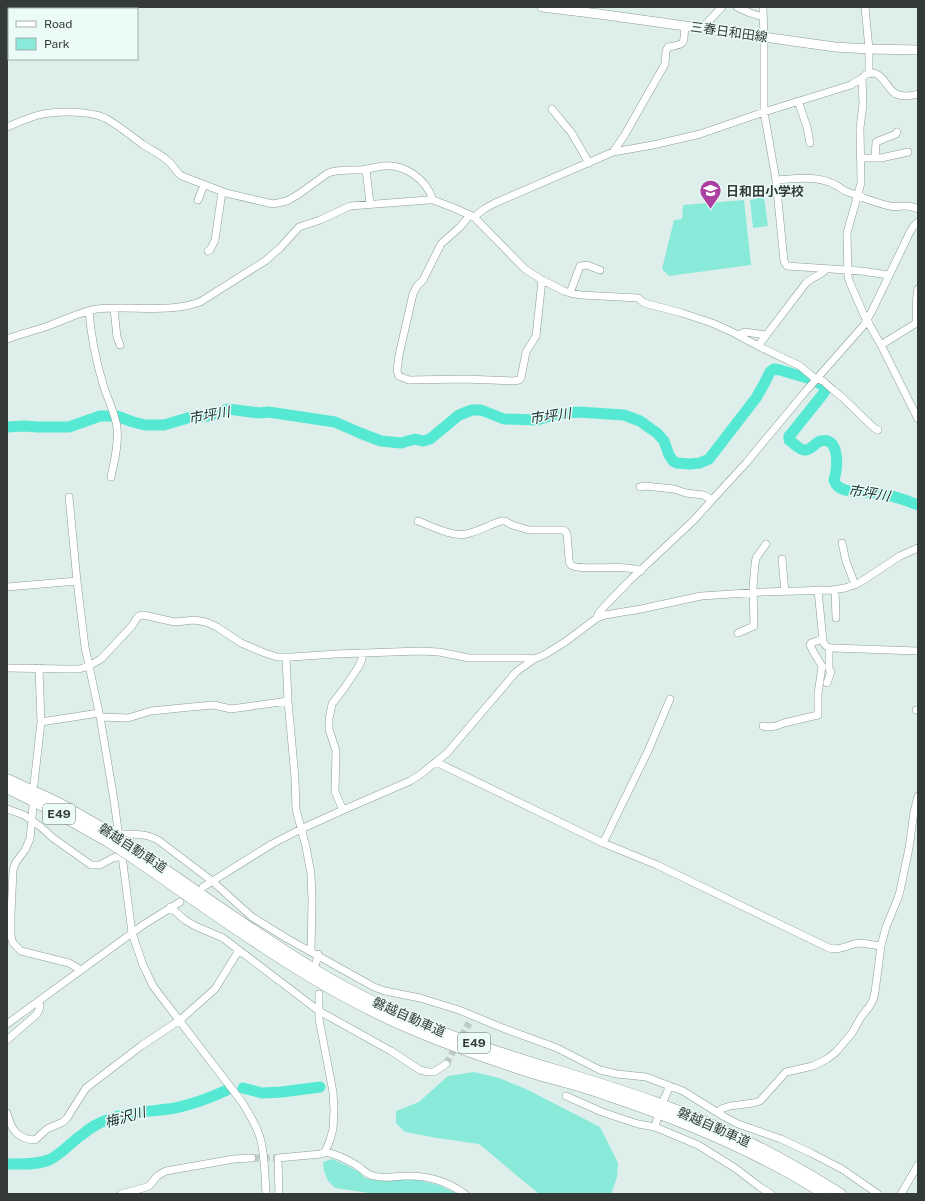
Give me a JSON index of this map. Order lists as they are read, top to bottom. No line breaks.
{"streets":{"highway":["E49","磐越自動車道"],"main road":["三春日和田線"]},"water":["市坪川","梅沢川"],"places":{"school or university":["日和田小学校"]},"legend":["Road","Park"]}
